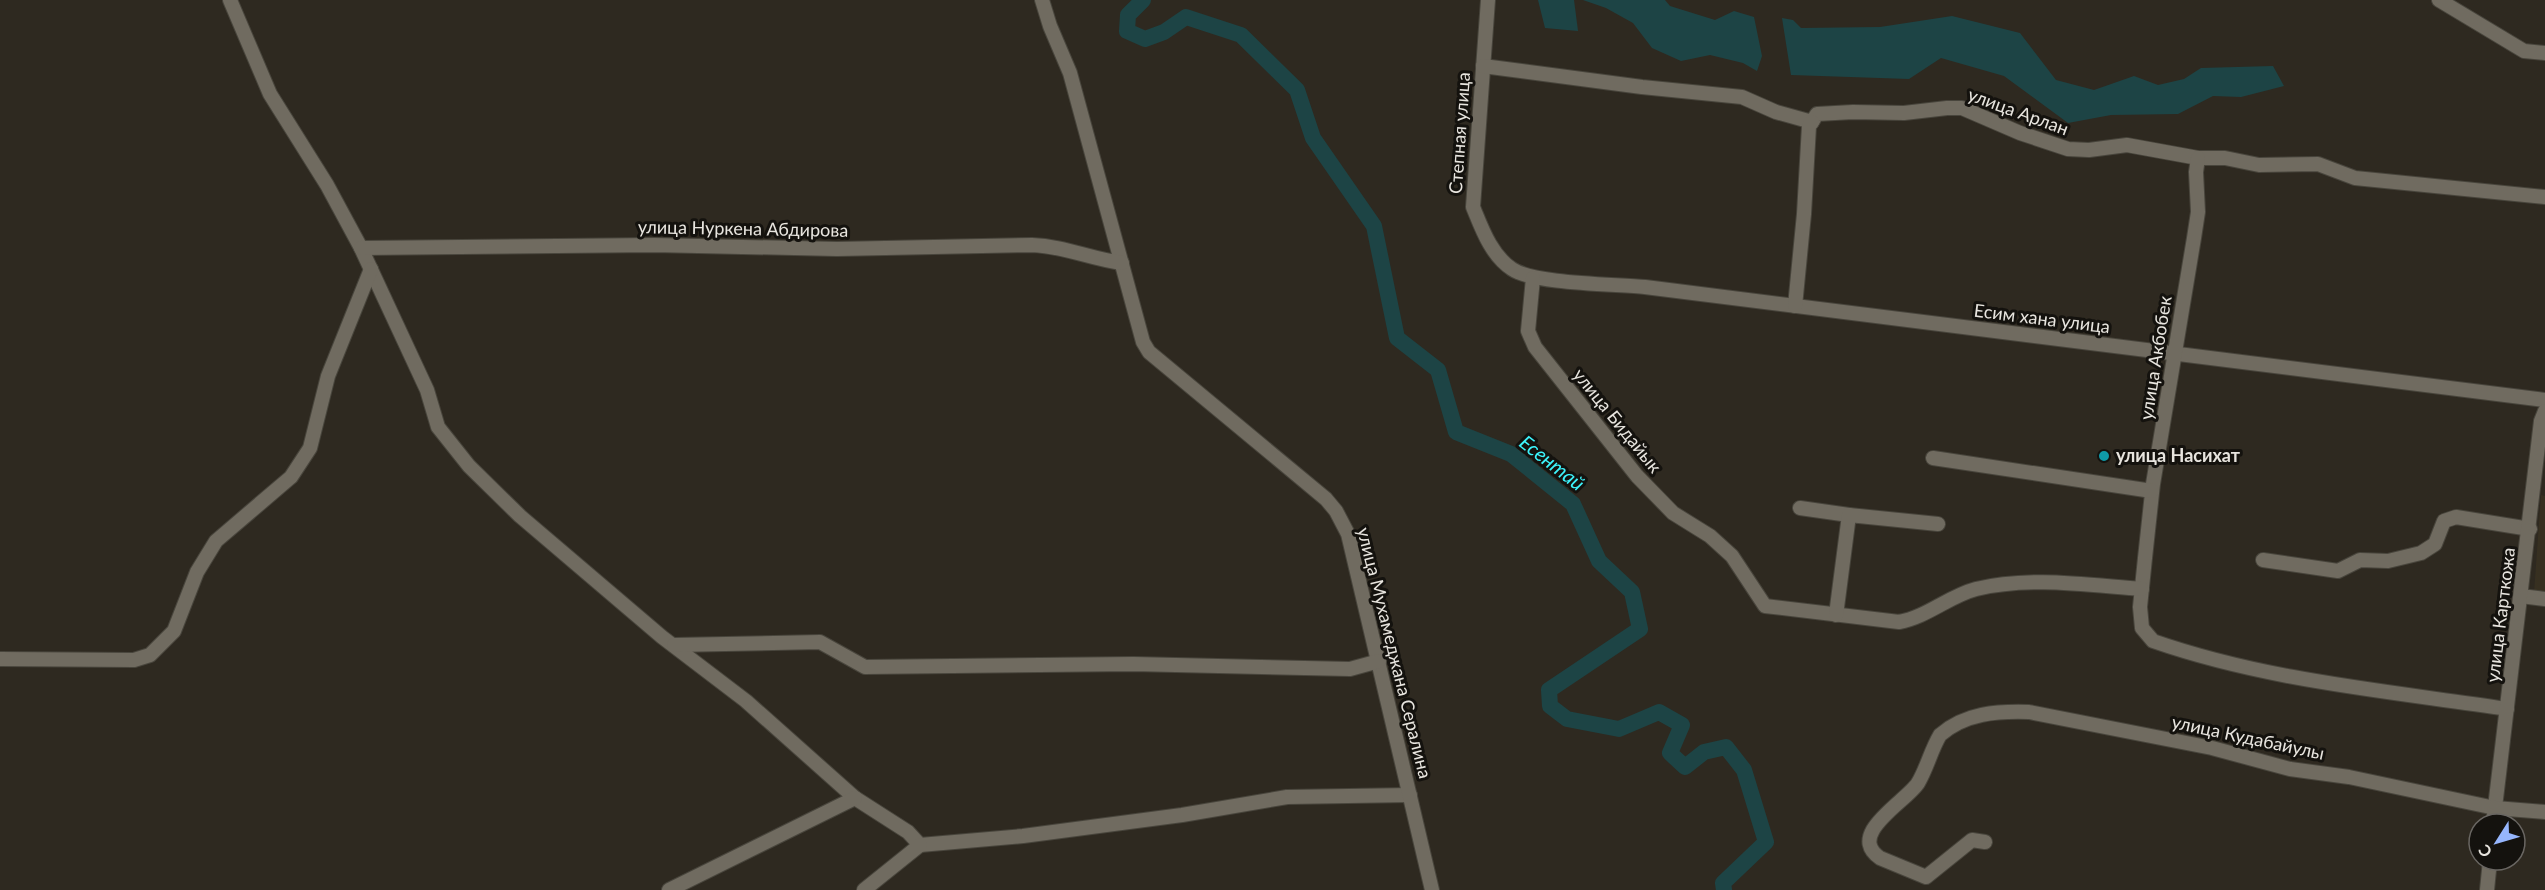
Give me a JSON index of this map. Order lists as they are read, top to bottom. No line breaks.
{"streets":{"street":["улица Арлан","Степная улица","улица Нуркена Абдирова","Есим хана улица","улица Акбобек","улица Бидайык","улица Карткожа","улица Мухамеджана Сералина","улица Кудабайулы"]},"crossings":[["улица Арлан","улица Акбобек"],["Степная улица","Есим хана улица"],["Степная улица","улица Бидайык"],["улица Нуркена Абдирова","улица Мухамеджана Сералина"],["Есим хана улица","улица Акбобек"],["Есим хана улица","улица Бидайык"],["улица Акбобек","улица Карткожа"],["улица Карткожа","улица Кудабайулы"]],"water":["Есентай"],"places":["улица Насихат"],"north":"bottom left"}
